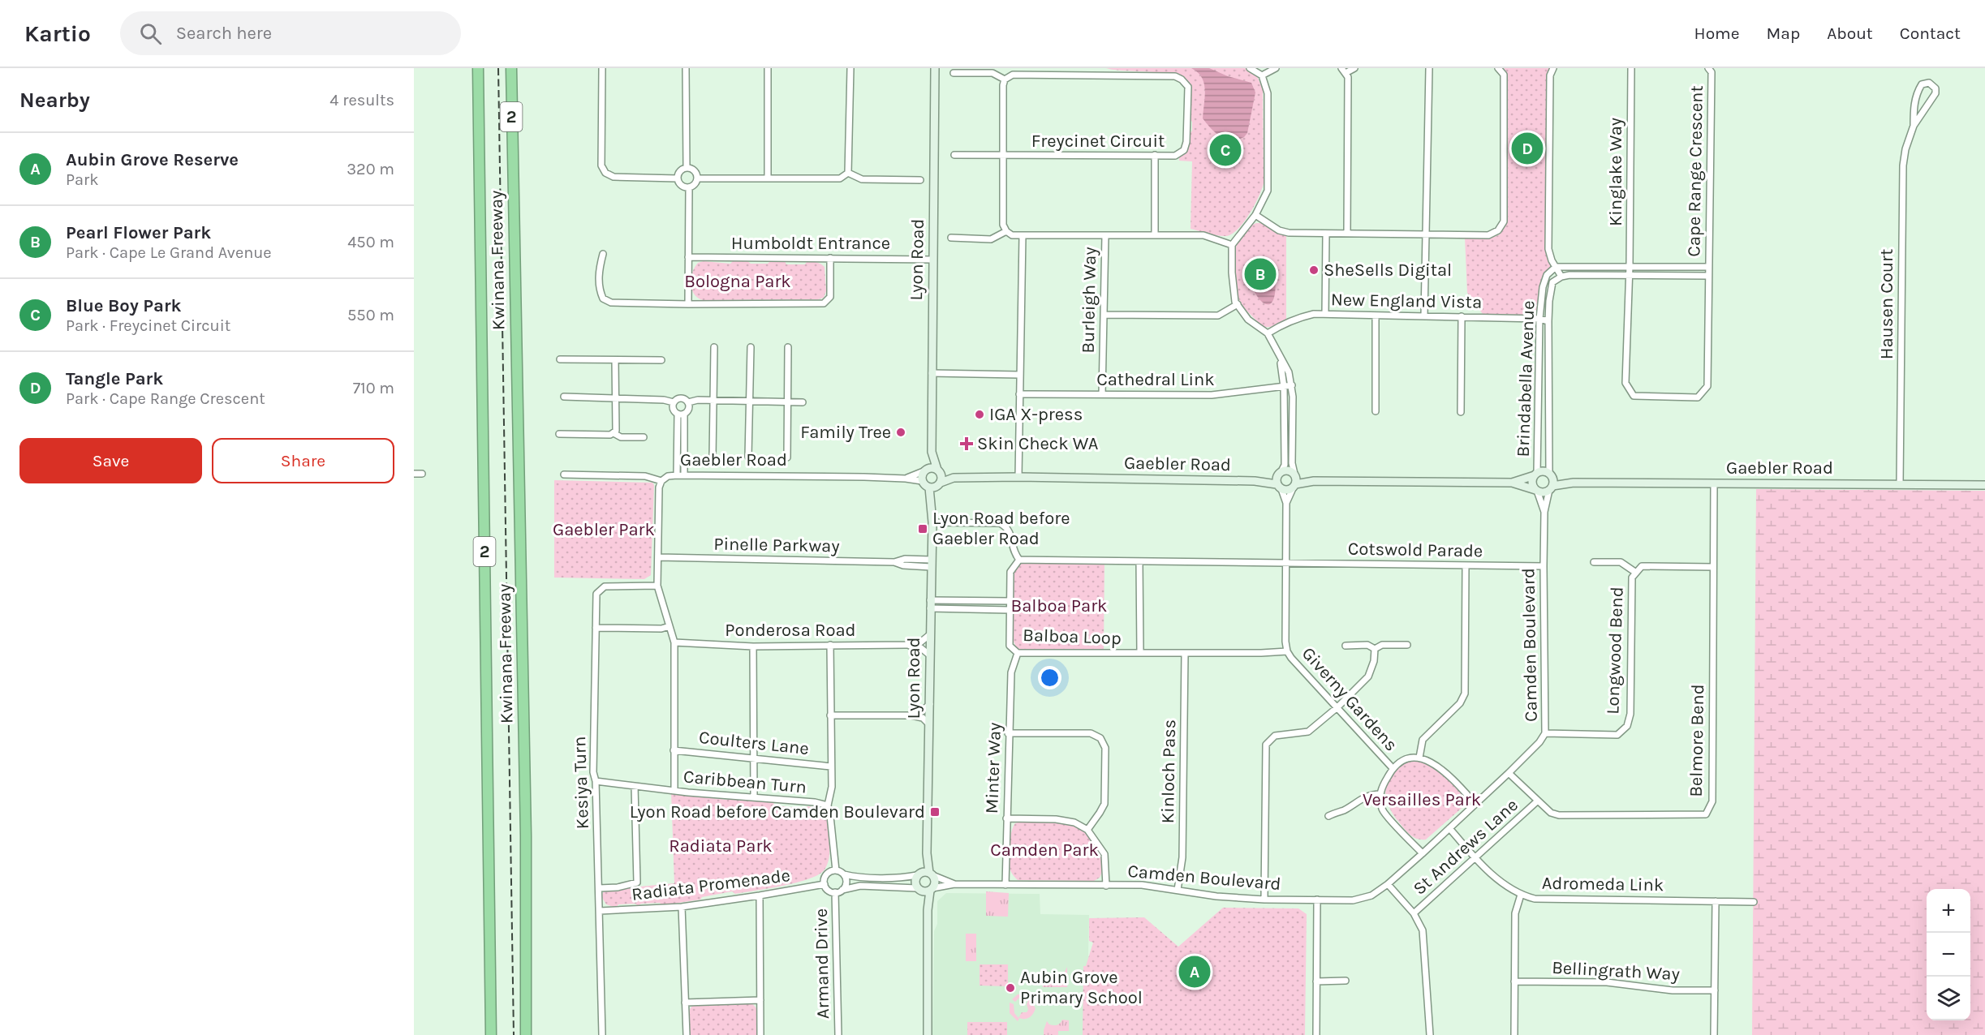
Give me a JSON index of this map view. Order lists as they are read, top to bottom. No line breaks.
{"streets":{"highway":["2","Kwinana Freeway"],"street":["Freycinet Circuit","Cape Range Crescent","Kinglake Way","Humboldt Entrance","Lyon Road","Burleigh Way","New England Vista","Hausen Court","Brindabella Avenue","Cathedral Link","Gaebler Road","Pinelle Parkway","Cotswold Parade","Ponderosa Road","Balboa Loop","Camden Boulevard","Longwood Bend","Giverny Gardens","Belmore Bend","Coulters Lane","Minter Way","Kinloch Pass","Caribbean Turn","Kesiya Turn","St Andrews Lane","Adromeda Link","Radiata Promenade","Armand Drive","Bellingrath Way"]},"crossings":[["Cape Range Crescent","Kinglake Way"],["Humboldt Entrance","Lyon Road"],["Lyon Road","Gaebler Road"],["Lyon Road","Pinelle Parkway"],["Lyon Road","Ponderosa Road"],["Lyon Road","Camden Boulevard"],["Burleigh Way","Cathedral Link"],["New England Vista","Brindabella Avenue"],["Hausen Court","Gaebler Road"],["Brindabella Avenue","Gaebler Road"],["Brindabella Avenue","Camden Boulevard"],["Gaebler Road","Camden Boulevard"],["Gaebler Road","Giverny Gardens"],["Gaebler Road","Belmore Bend"],["Cotswold Parade","Camden Boulevard"],["Cotswold Parade","Giverny Gardens"],["Balboa Loop","Giverny Gardens"],["Balboa Loop","Minter Way"],["Balboa Loop","Kinloch Pass"],["Camden Boulevard","Longwood Bend"],["Camden Boulevard","Giverny Gardens"],["Camden Boulevard","Belmore Bend"],["Camden Boulevard","Minter Way"],["Camden Boulevard","Kinloch Pass"],["Camden Boulevard","Adromeda Link"],["Longwood Bend","Belmore Bend"],["Giverny Gardens","Adromeda Link"],["Belmore Bend","St Andrews Lane"],["Caribbean Turn","Kesiya Turn"],["Caribbean Turn","Radiata Promenade"],["Caribbean Turn","Armand Drive"],["Kesiya Turn","Radiata Promenade"],["St Andrews Lane","Adromeda Link"],["Radiata Promenade","Armand Drive"]],"parks":["Bologna Park","Gaebler Park","Balboa Park","Versailles Park","Radiata Park","Camden Park"],"places":{"other":["SheSells Digital","IGA X-press","Family Tree","Aubin Grove Primary School"],"health":["Skin Check WA"],"transit":["Lyon Road before Gaebler Road","Lyon Road before Camden Boulevard"]},"page":{"header":"Kartio","search":"Search here","nav":["Home","Map","About","Contact"],"heading":["Nearby","4 results"],"pins":["D","C","B","A"],"list":[{"mark":"A","name":"Aubin Grove Reserve","note":"Park","value":"320 m"},{"mark":"B","name":"Pearl Flower Park","note":"Park · Cape Le Grand Avenue","value":"450 m"},{"mark":"C","name":"Blue Boy Park","note":"Park · Freycinet Circuit","value":"550 m"},{"mark":"D","name":"Tangle Park","note":"Park · Cape Range Crescent","value":"710 m"}],"buttons":["Save","Share"],"map_buttons":["+","−"]}}
